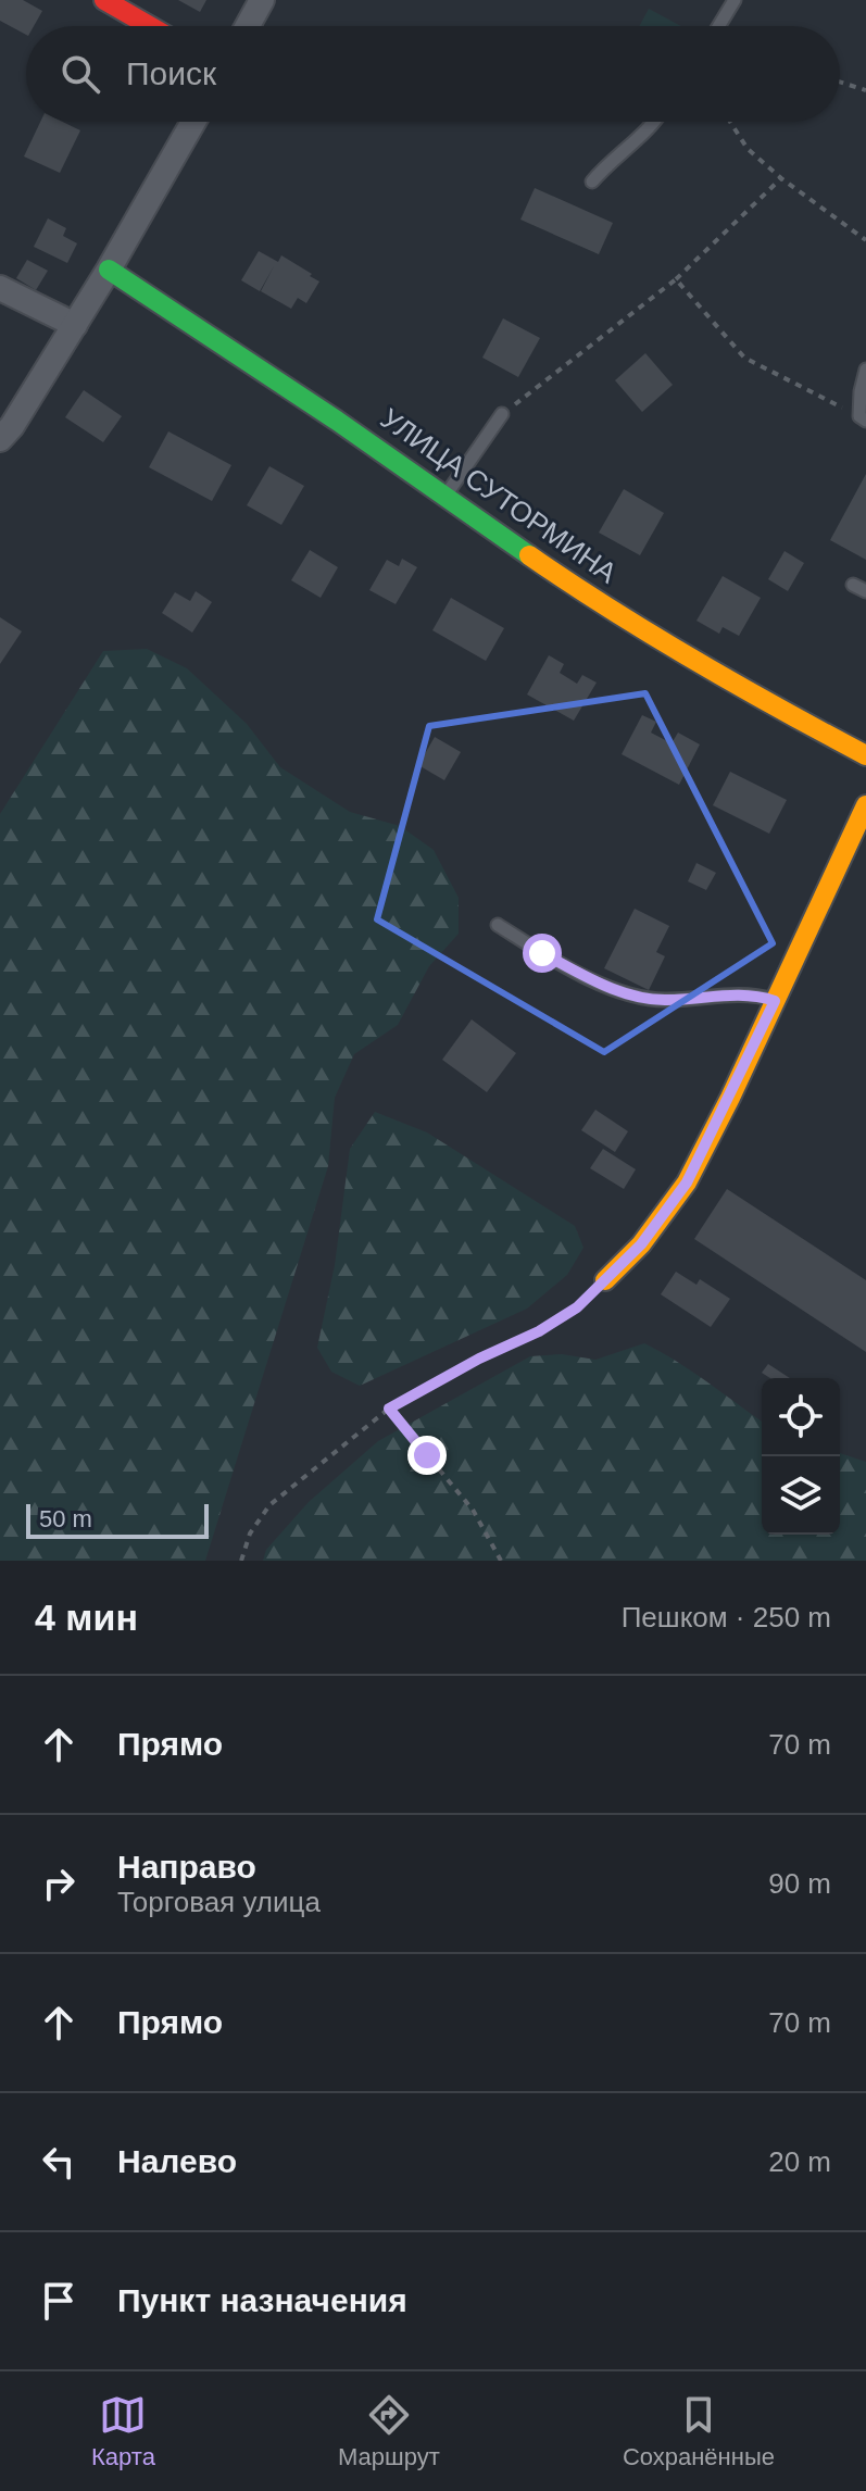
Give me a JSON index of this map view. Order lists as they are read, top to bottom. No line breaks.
{"streets":{"street":["УЛИЦА СУТОРМИНА"]},"scale_bar":"50 m","page":{"search":"Поиск","scale":"50 m","heading":["4 мин","Пешком · 250 m"],"list":[["Прямо","70 m"],["Направо","Торговая улица","90 m"],["Прямо","70 m"],["Налево","20 m"],"Пункт назначения"],"nav":["Карта","Маршрут","Сохранённые"]}}
